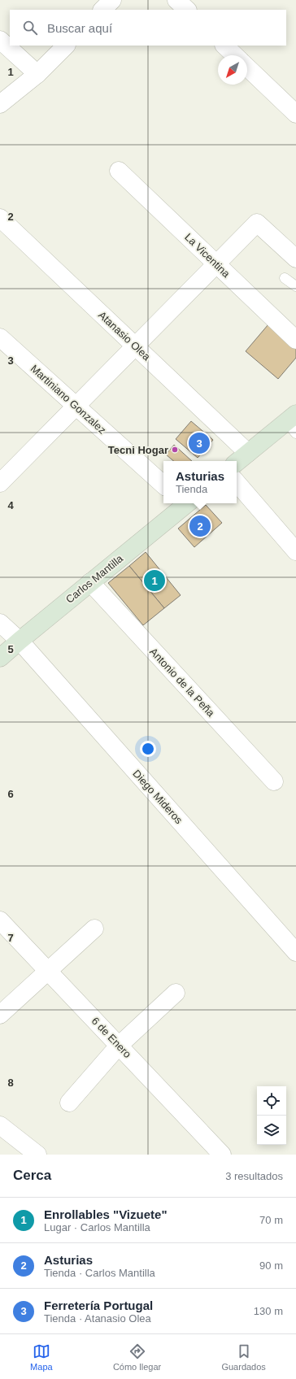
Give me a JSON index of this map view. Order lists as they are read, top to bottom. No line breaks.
{"streets":{"street":["La Vicentina","Atanasio Olea","Martiniano Gonzalez","Carlos Mantilla","Antonio de la Peña","Diego Mideros","6 de Enero"]},"crossings":[["Carlos Mantilla","Antonio de la Peña"],["Carlos Mantilla","Diego Mideros"]],"places":["Tecni Hogar"],"north":"bottom left","page":{"search":"Buscar aquí","pins":["3","2","1"],"popup":["Asturias","Tienda"],"heading":["Cerca","3 resultados"],"list":[{"mark":"1","name":"Enrollables \"Vizuete\"","note":"Lugar · Carlos Mantilla","value":"70 m"},{"mark":"2","name":"Asturias","note":"Tienda · Carlos Mantilla","value":"90 m"},{"mark":"3","name":"Ferretería Portugal","note":"Tienda · Atanasio Olea","value":"130 m"}],"nav":["Mapa","Cómo llegar","Guardados"]},"grid":{"rows":["1","2","3","4","5","6","7","8"]}}
